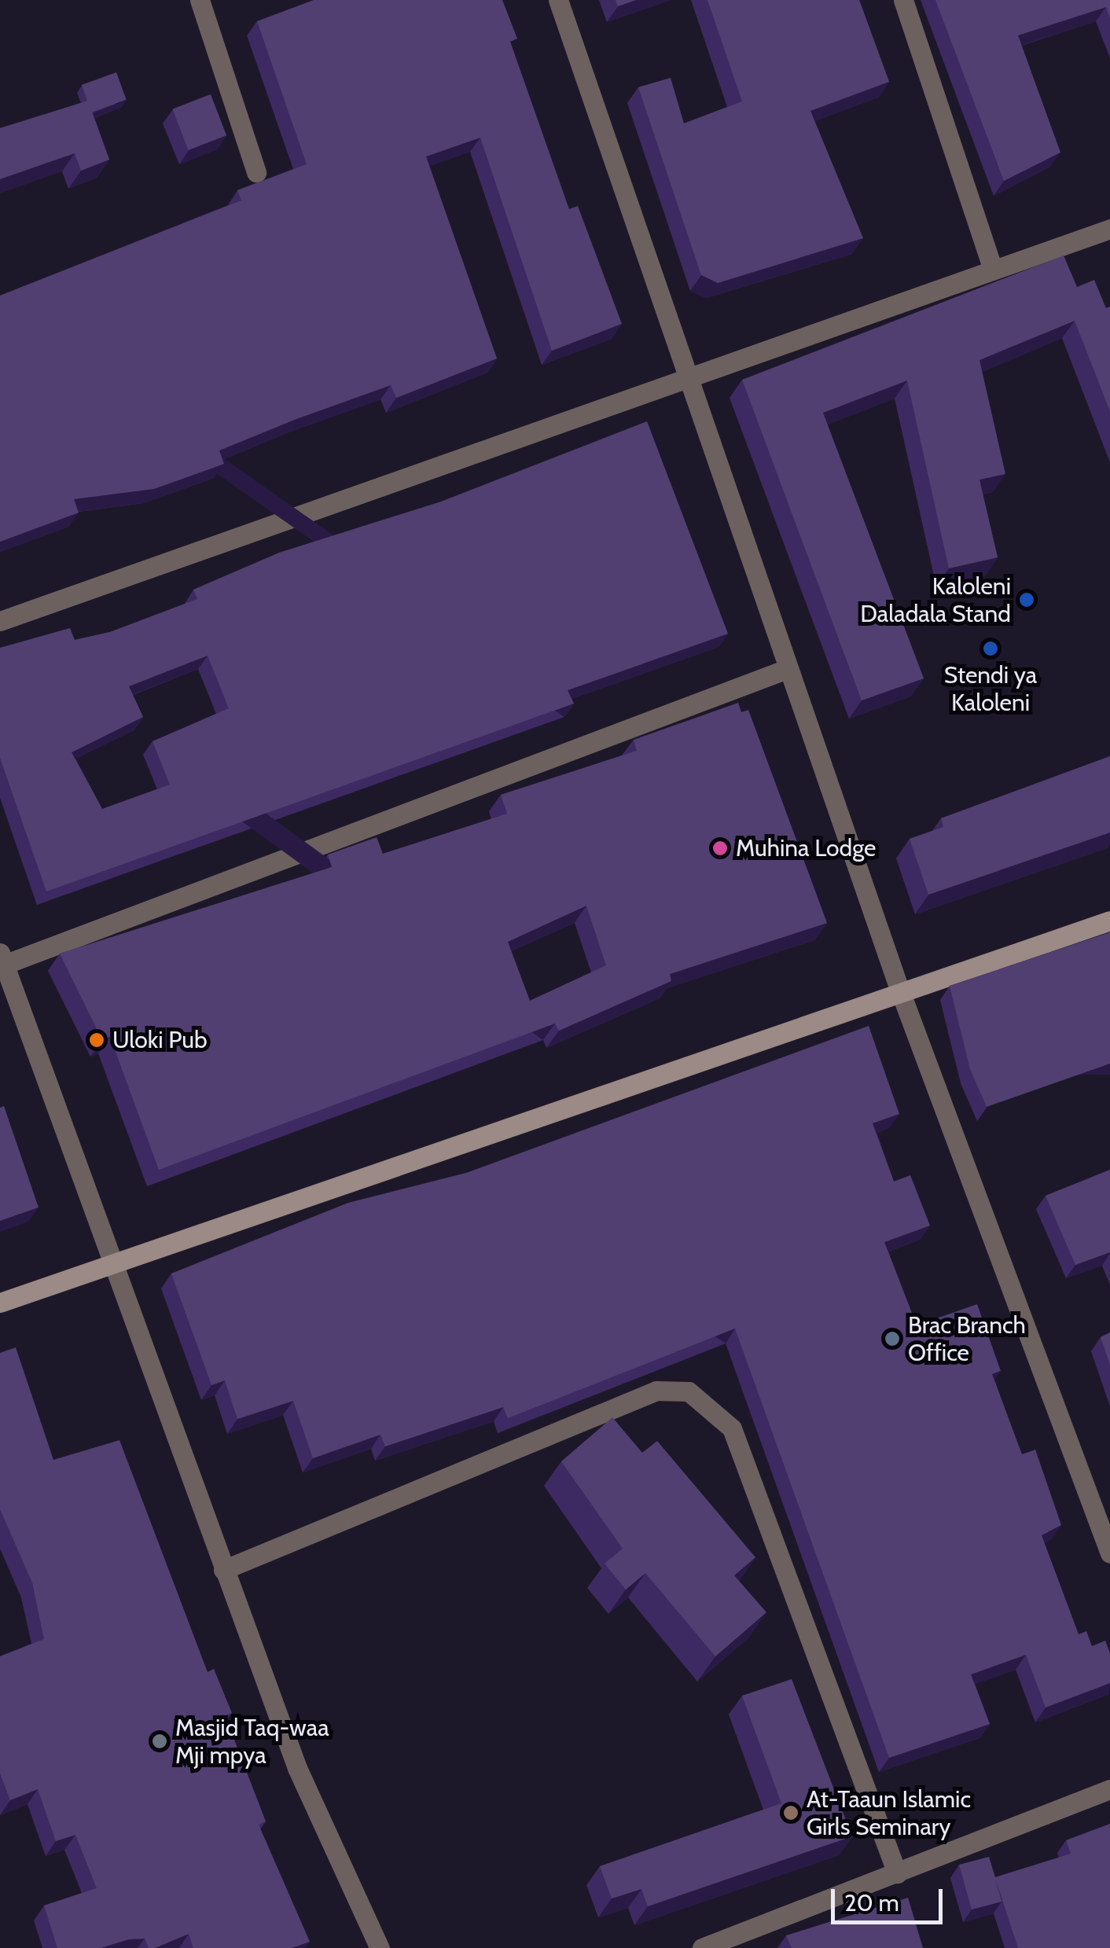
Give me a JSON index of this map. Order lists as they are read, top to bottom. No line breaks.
{"places":["Kaloleni Daladala Stand","Stendi ya Kaloleni","Muhina Lodge","Uloki Pub","Brac Branch Office","Masjid Taq-waa Mji mpya","At-Taaun Islamic Girls Seminary"],"scale_bar":"20 m"}
